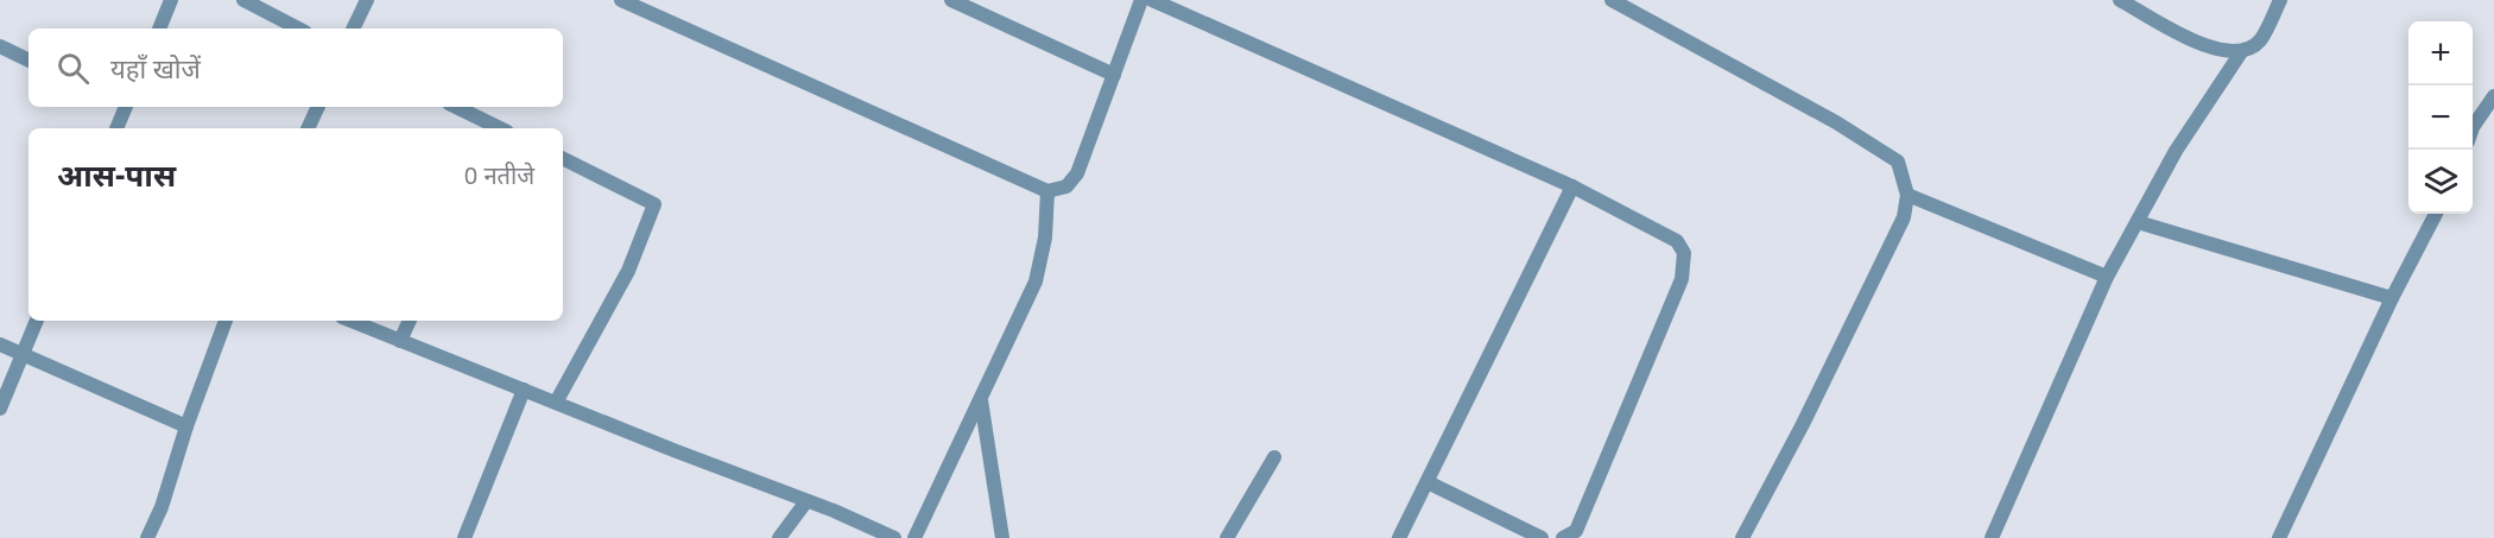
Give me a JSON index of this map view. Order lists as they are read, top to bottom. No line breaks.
{"page":{"map_buttons":["+","−"],"search":"यहाँ खोजें","heading":["आस-पास","0 नतीजे"]}}
